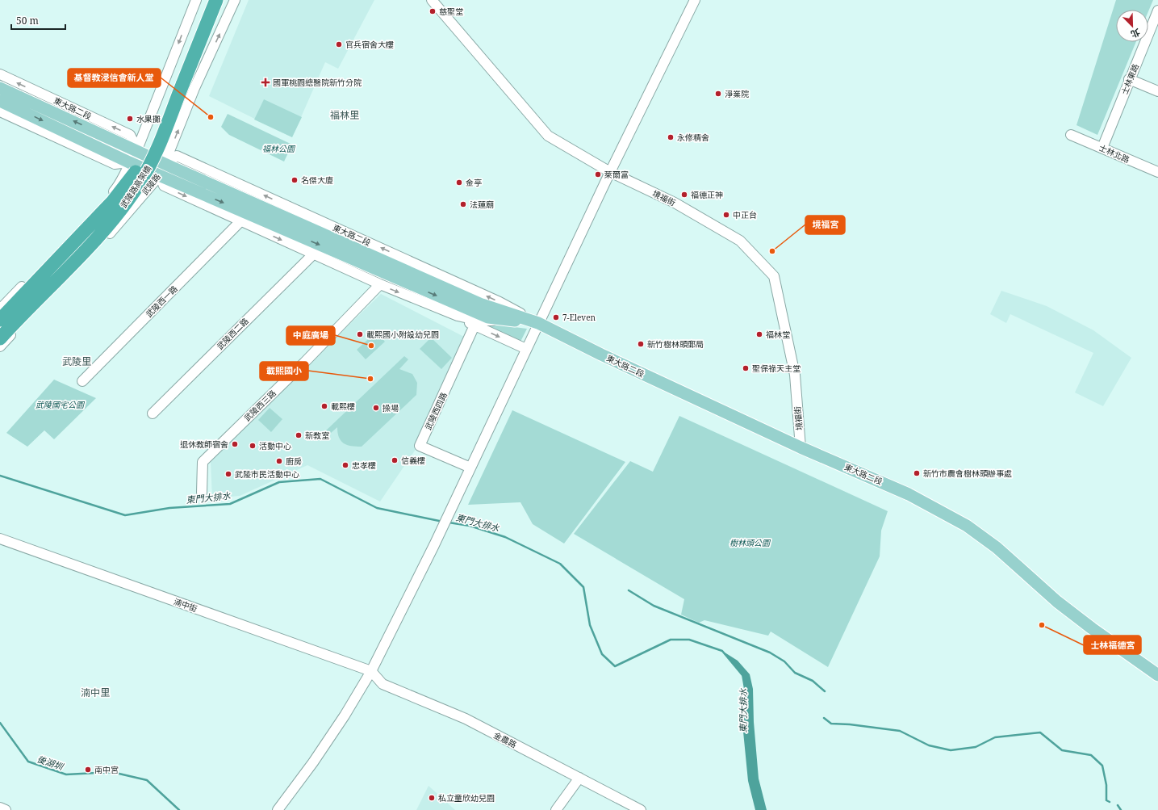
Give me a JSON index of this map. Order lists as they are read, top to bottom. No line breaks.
{"streets":{"highway":["武陵路高架橋"],"main road":["東大路二段"],"street":["士林東路","士林北路","武陵路","境福街","武陵西一路","武陵西二路","武陵西三路","武陵西四路","湳中街","金農路"]},"crossings":[["士林東路","士林北路"],["東大路二段","武陵路"],["東大路二段","境福街"],["東大路二段","武陵西一路"],["東大路二段","武陵西二路"],["東大路二段","武陵西三路"],["東大路二段","武陵西四路"],["湳中街","金農路"]],"districts":["福林里","武陵里","湳中里"],"water":["東門大排水","後湖圳"],"parks":["福林公園","武陵國宅公園","樹林頭公園"],"places":{"other":["慈聖堂","官兵宿舍大樓","淨業院","基督教浸信會新人堂","水果攤","永修精舍","萊爾富","名傑大廈","金亭","福德正神","法蓮廟","中正台","境福宮","7-Eleven","載熙國小附設幼兒園","福林堂","新竹樹林頭郵局","中庭廣場","聖保祿天主堂","載熙國小","載熙樓","操場","新教室","退休教師宿舍","活動中心","信義樓","廚房","忠孝樓","新竹市農會樹林頭辦事處","武陵市民活動中心","士林福德宮","南中宮","私立童欣幼兒園"],"health":["國軍桃園總醫院新竹分院"]},"scale_bar":"50 m","north":"bottom right"}
